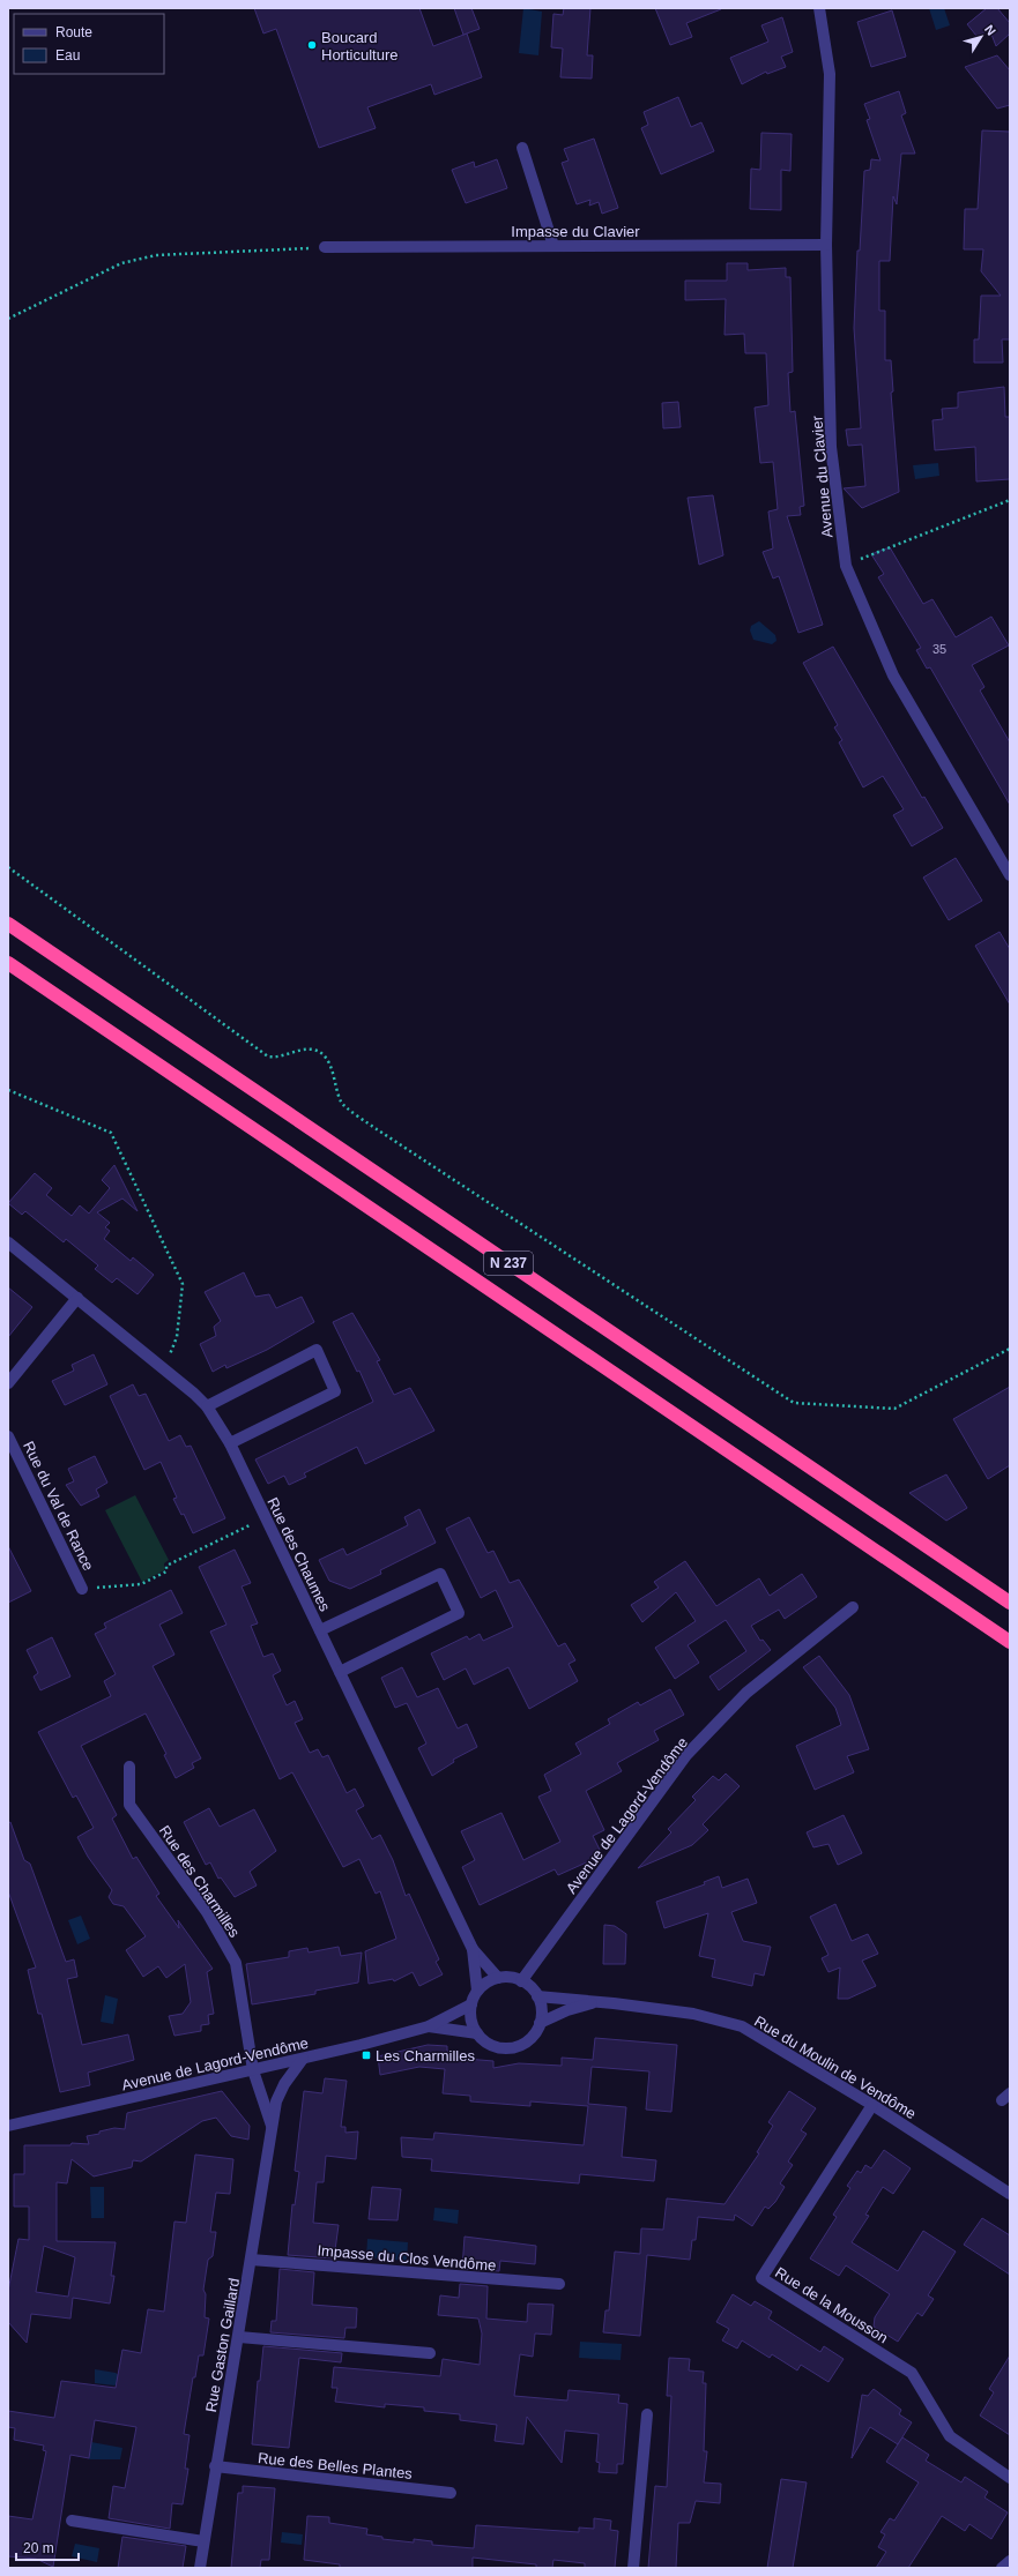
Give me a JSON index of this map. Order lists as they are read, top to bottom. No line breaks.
{"streets":{"highway":["N 237"],"street":["Impasse du Clavier","Avenue du Clavier","Rue du Val de Rance","Rue des Chaumes","Avenue de Lagord-Vendôme","Rue des Charmilles","Rue du Moulin de Vendôme","Impasse du Clos Vendôme","Rue de la Mousson","Rue Gaston Gaillard","Rue des Belles Plantes"]},"crossings":[["Impasse du Clavier","Avenue du Clavier"],["Rue des Chaumes","Avenue de Lagord-Vendôme"],["Rue des Chaumes","Rue du Moulin de Vendôme"],["Avenue de Lagord-Vendôme","Rue des Charmilles"],["Avenue de Lagord-Vendôme","Rue du Moulin de Vendôme"],["Avenue de Lagord-Vendôme","Rue Gaston Gaillard"],["Rue des Charmilles","Rue Gaston Gaillard"],["Rue du Moulin de Vendôme","Rue de la Mousson"],["Impasse du Clos Vendôme","Rue Gaston Gaillard"],["Rue Gaston Gaillard","Rue des Belles Plantes"]],"places":{"other":["Boucard Horticulture"],"transit":["Les Charmilles"]},"house_numbers":["35"],"legend":["Route","Eau"],"scale_bar":"20 m","north":"top right"}
